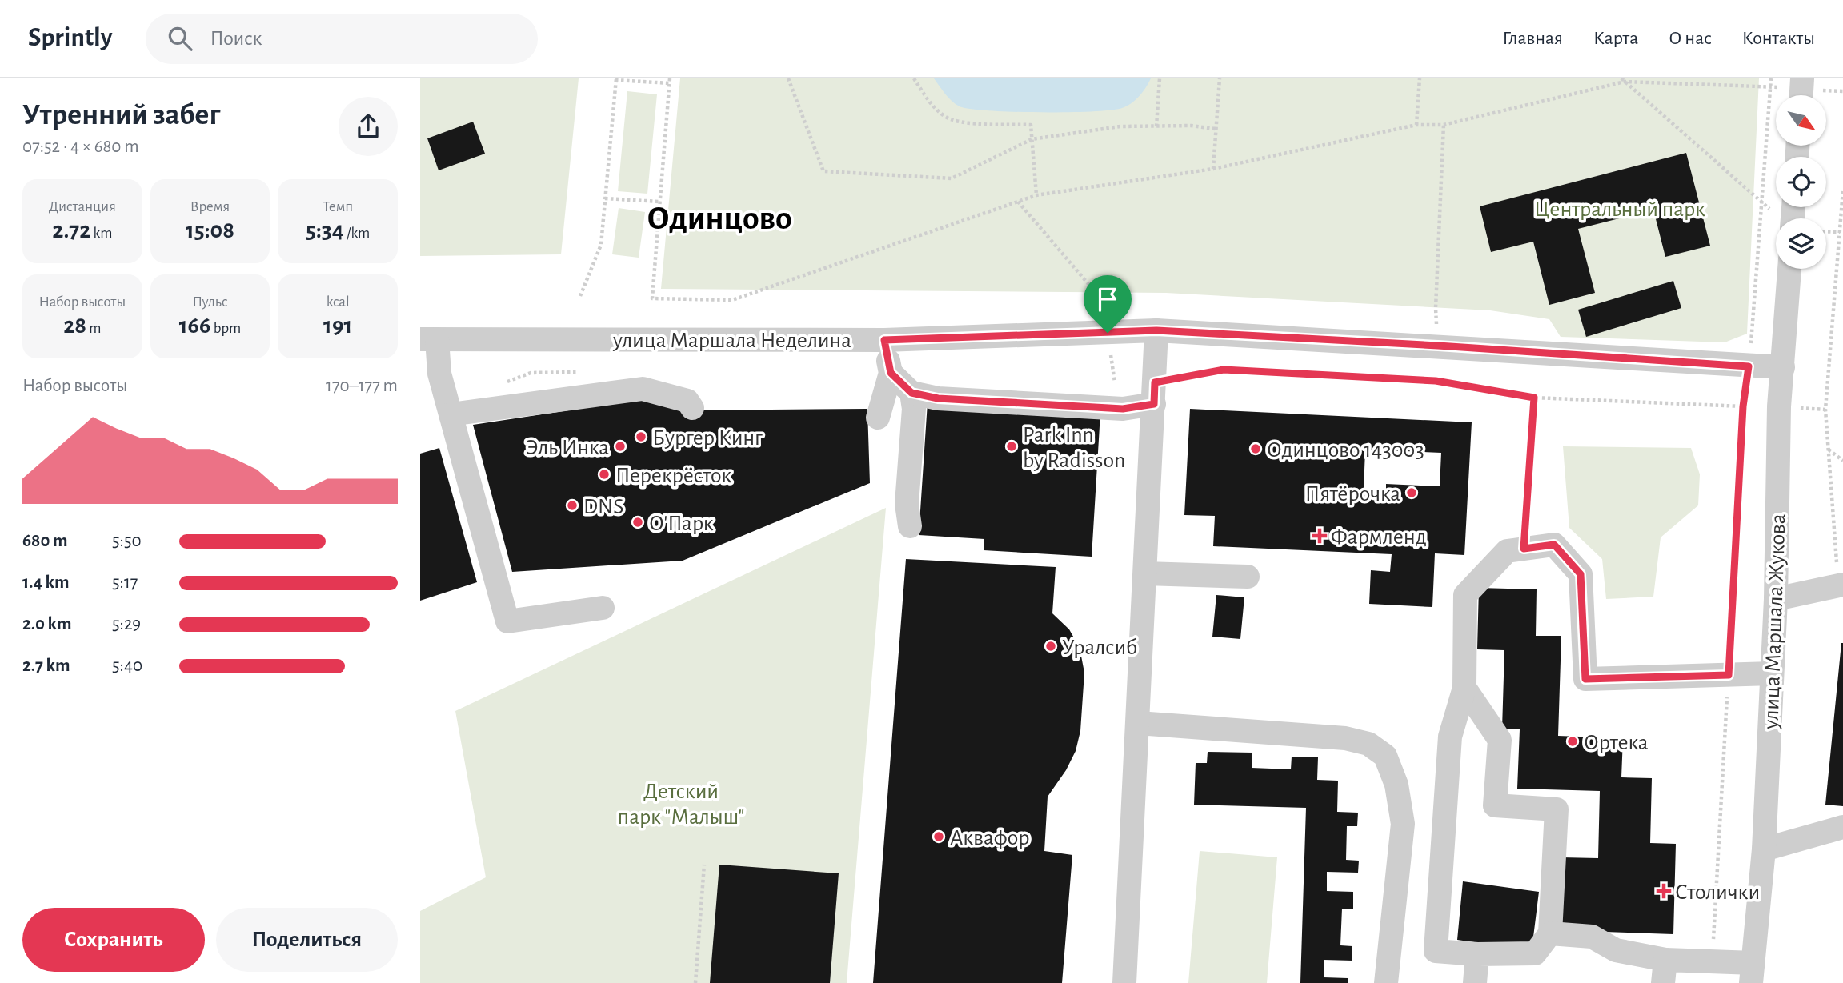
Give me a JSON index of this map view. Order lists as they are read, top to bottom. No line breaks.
{"streets":{"street":["улица Маршала Неделина","улица Маршала Жукова"]},"crossings":[["улица Маршала Неделина","улица Маршала Жукова"]],"districts":["Одинцово"],"parks":["Центральный парк","Детский парк \"Малыш\""],"places":{"other":["Бургер Кинг","Эль Инка","Park Inn by Radisson","Одинцово 143003","Перекрёсток","Пятёрочка","DNS","О'Парк","Уралсиб","Ортека","Аквафор"],"health":["Фармленд","Столички"]},"north":"bottom right","page":{"header":"Sprintly","search":"Поиск","nav":["Главная","Карта","О нас","Контакты"],"heading":["Утренний забег","07:52 · 4 × 680 m"],"stats":[["Дистанция","2.72 km"],["Время","15:08"],["Темп","5:34 /km"],["Набор высоты","28 m"],["Пульс","166 bpm"],["kcal","191"]],"chart":["Набор высоты","170–177 m"],"list":[{"name":"680 m","note":"5:50"},{"name":"1.4 km","note":"5:17"},{"name":"2.0 km","note":"5:29"},{"name":"2.7 km","note":"5:40"}],"buttons":["Сохранить","Поделиться"]}}
